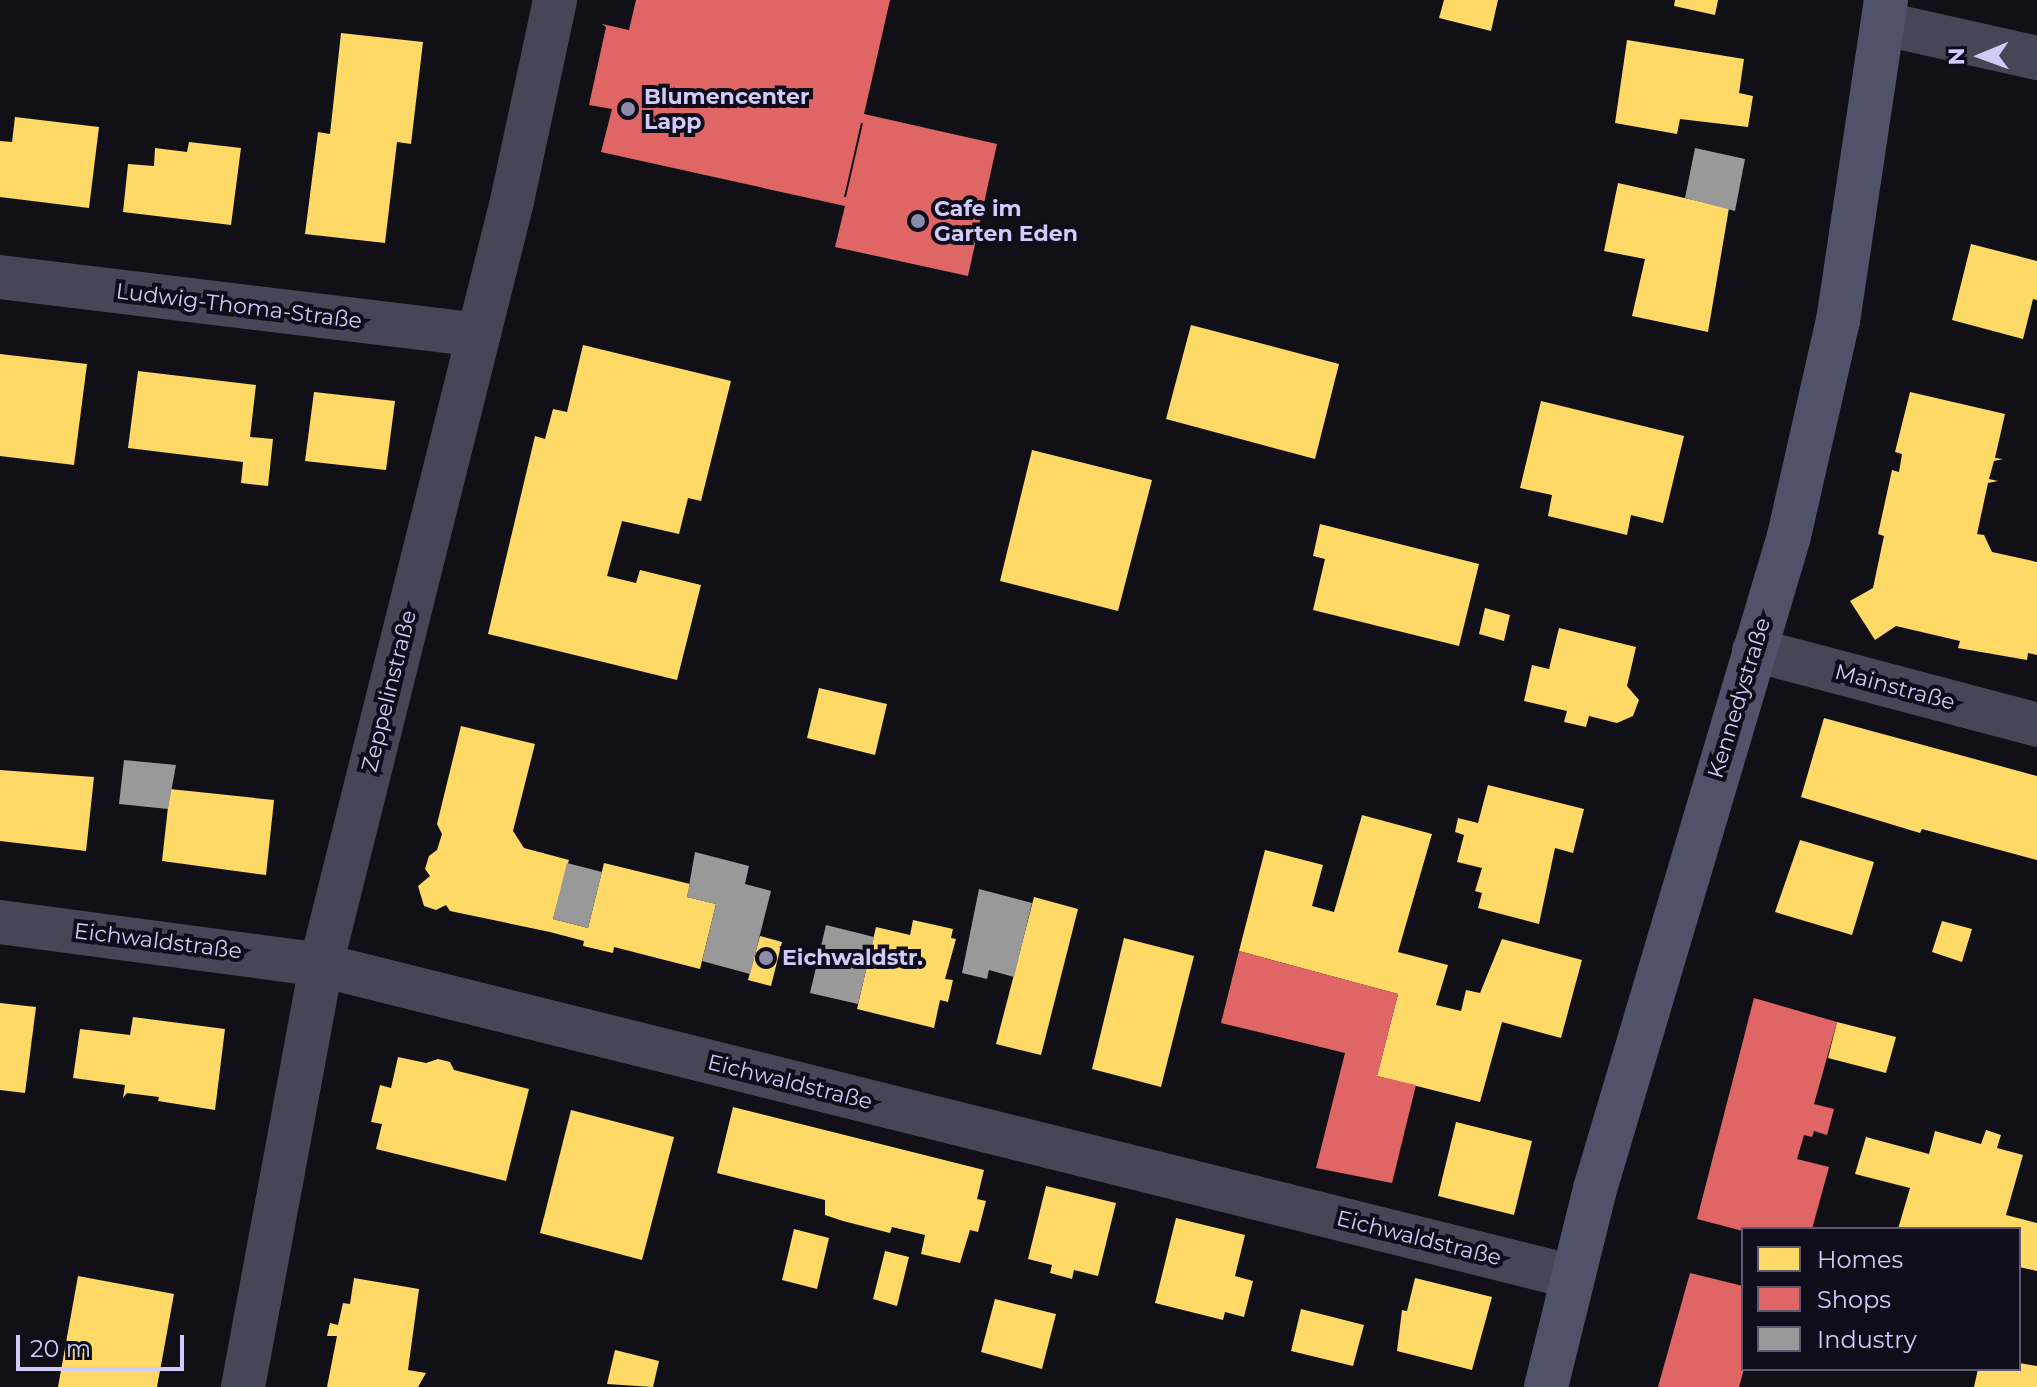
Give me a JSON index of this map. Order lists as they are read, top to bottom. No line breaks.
{"streets":{"main road":["Kennedystraße"],"street":["Ludwig-Thoma-Straße","Mainstraße","Zeppelinstraße","Eichwaldstraße"]},"crossings":[["Ludwig-Thoma-Straße","Zeppelinstraße"],["Mainstraße","Kennedystraße"],["Zeppelinstraße","Eichwaldstraße"],["Kennedystraße","Eichwaldstraße"]],"places":["Blumencenter Lapp","Cafe im Garten Eden","Eichwaldstr."],"legend":["Homes","Shops","Industry"],"scale_bar":"20 m","north":"left"}
